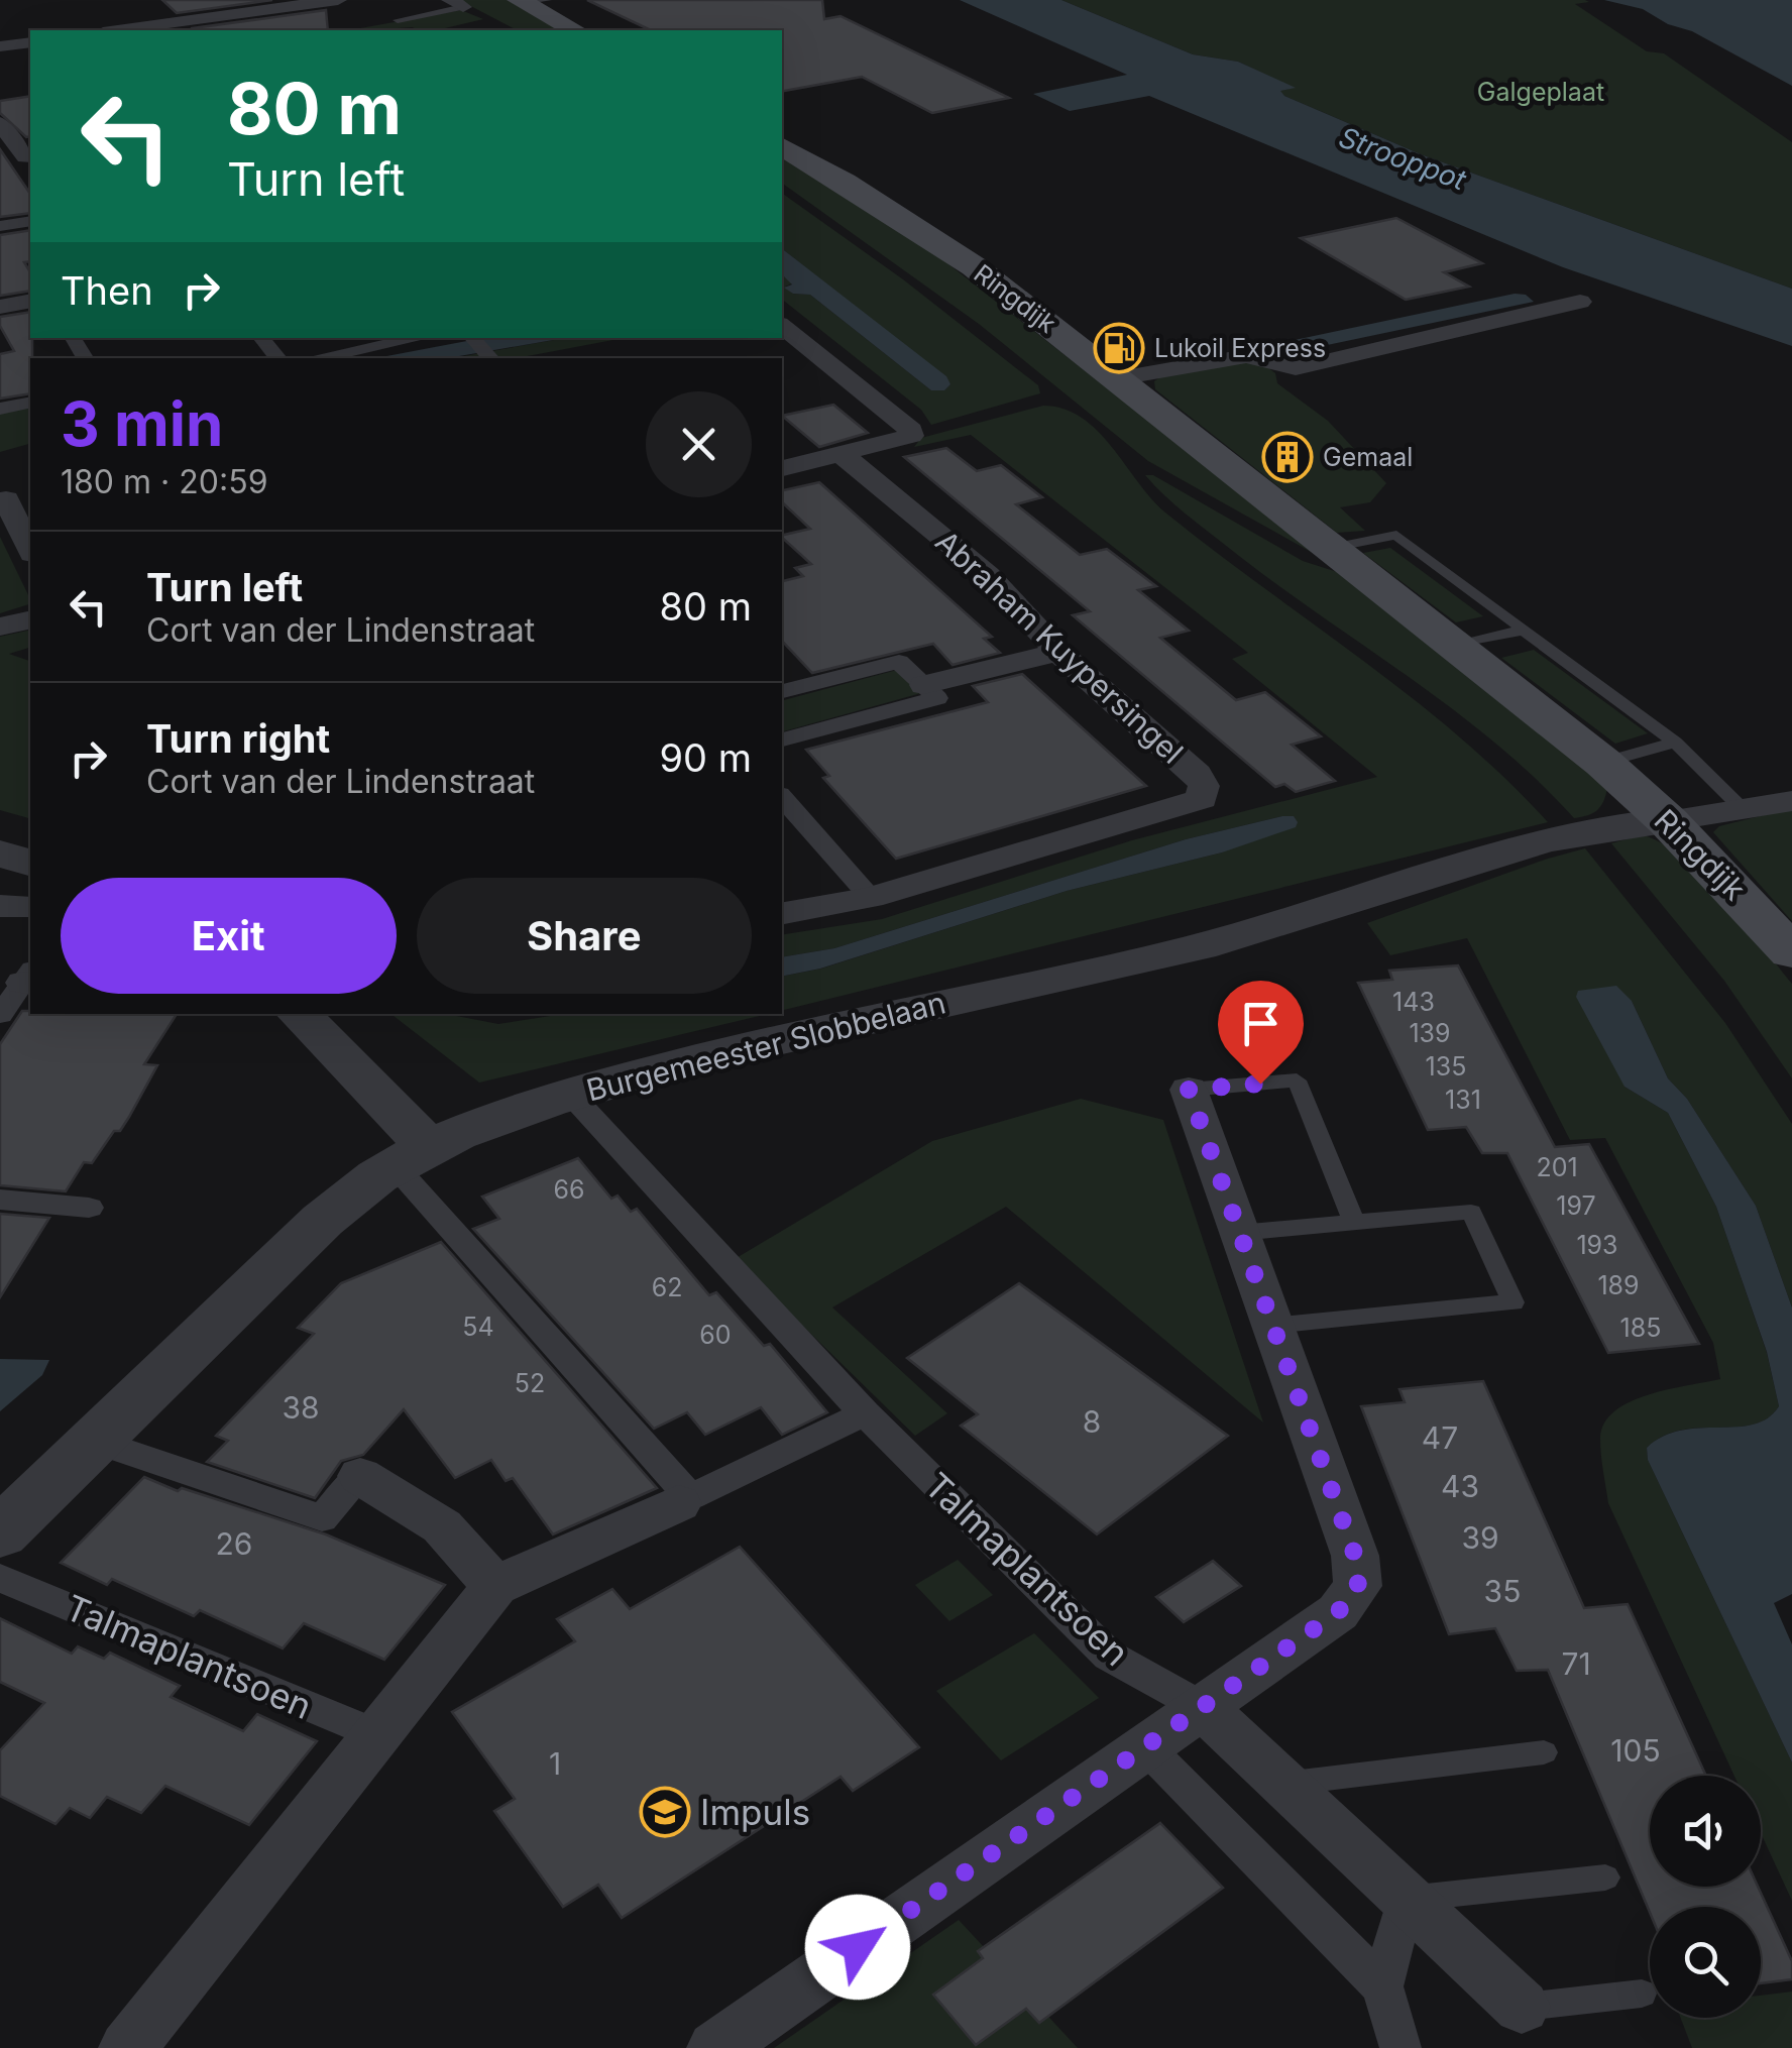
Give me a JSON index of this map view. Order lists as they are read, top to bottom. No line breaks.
{"streets":{"main road":["Ringdijk"],"street":["Abraham Kuypersingel","Burgemeester Slobbelaan","Talmaplantsoen"]},"crossings":[["Ringdijk","Burgemeester Slobbelaan"],["Burgemeester Slobbelaan","Talmaplantsoen"]],"water":["Strooppot"],"parks":["Galgeplaat"],"places":{"fuel station":["Lukoil Express"],"building":["Gemaal"],"school or university":["Impuls"]},"house_numbers":["143","139","135","131","201","66","197","193","189","62","54","185","60","52","38","8","47","43","39","26","35","71","105","1"],"page":{"turn":["80 m","Turn left"],"then":"Then","heading":["3 min","180 m · 20:59"],"list":[{"name":"Turn left","note":"Cort van der Lindenstraat","value":"80 m"},{"name":"Turn right","note":"Cort van der Lindenstraat","value":"90 m"}],"buttons":["Exit","Share"]}}
